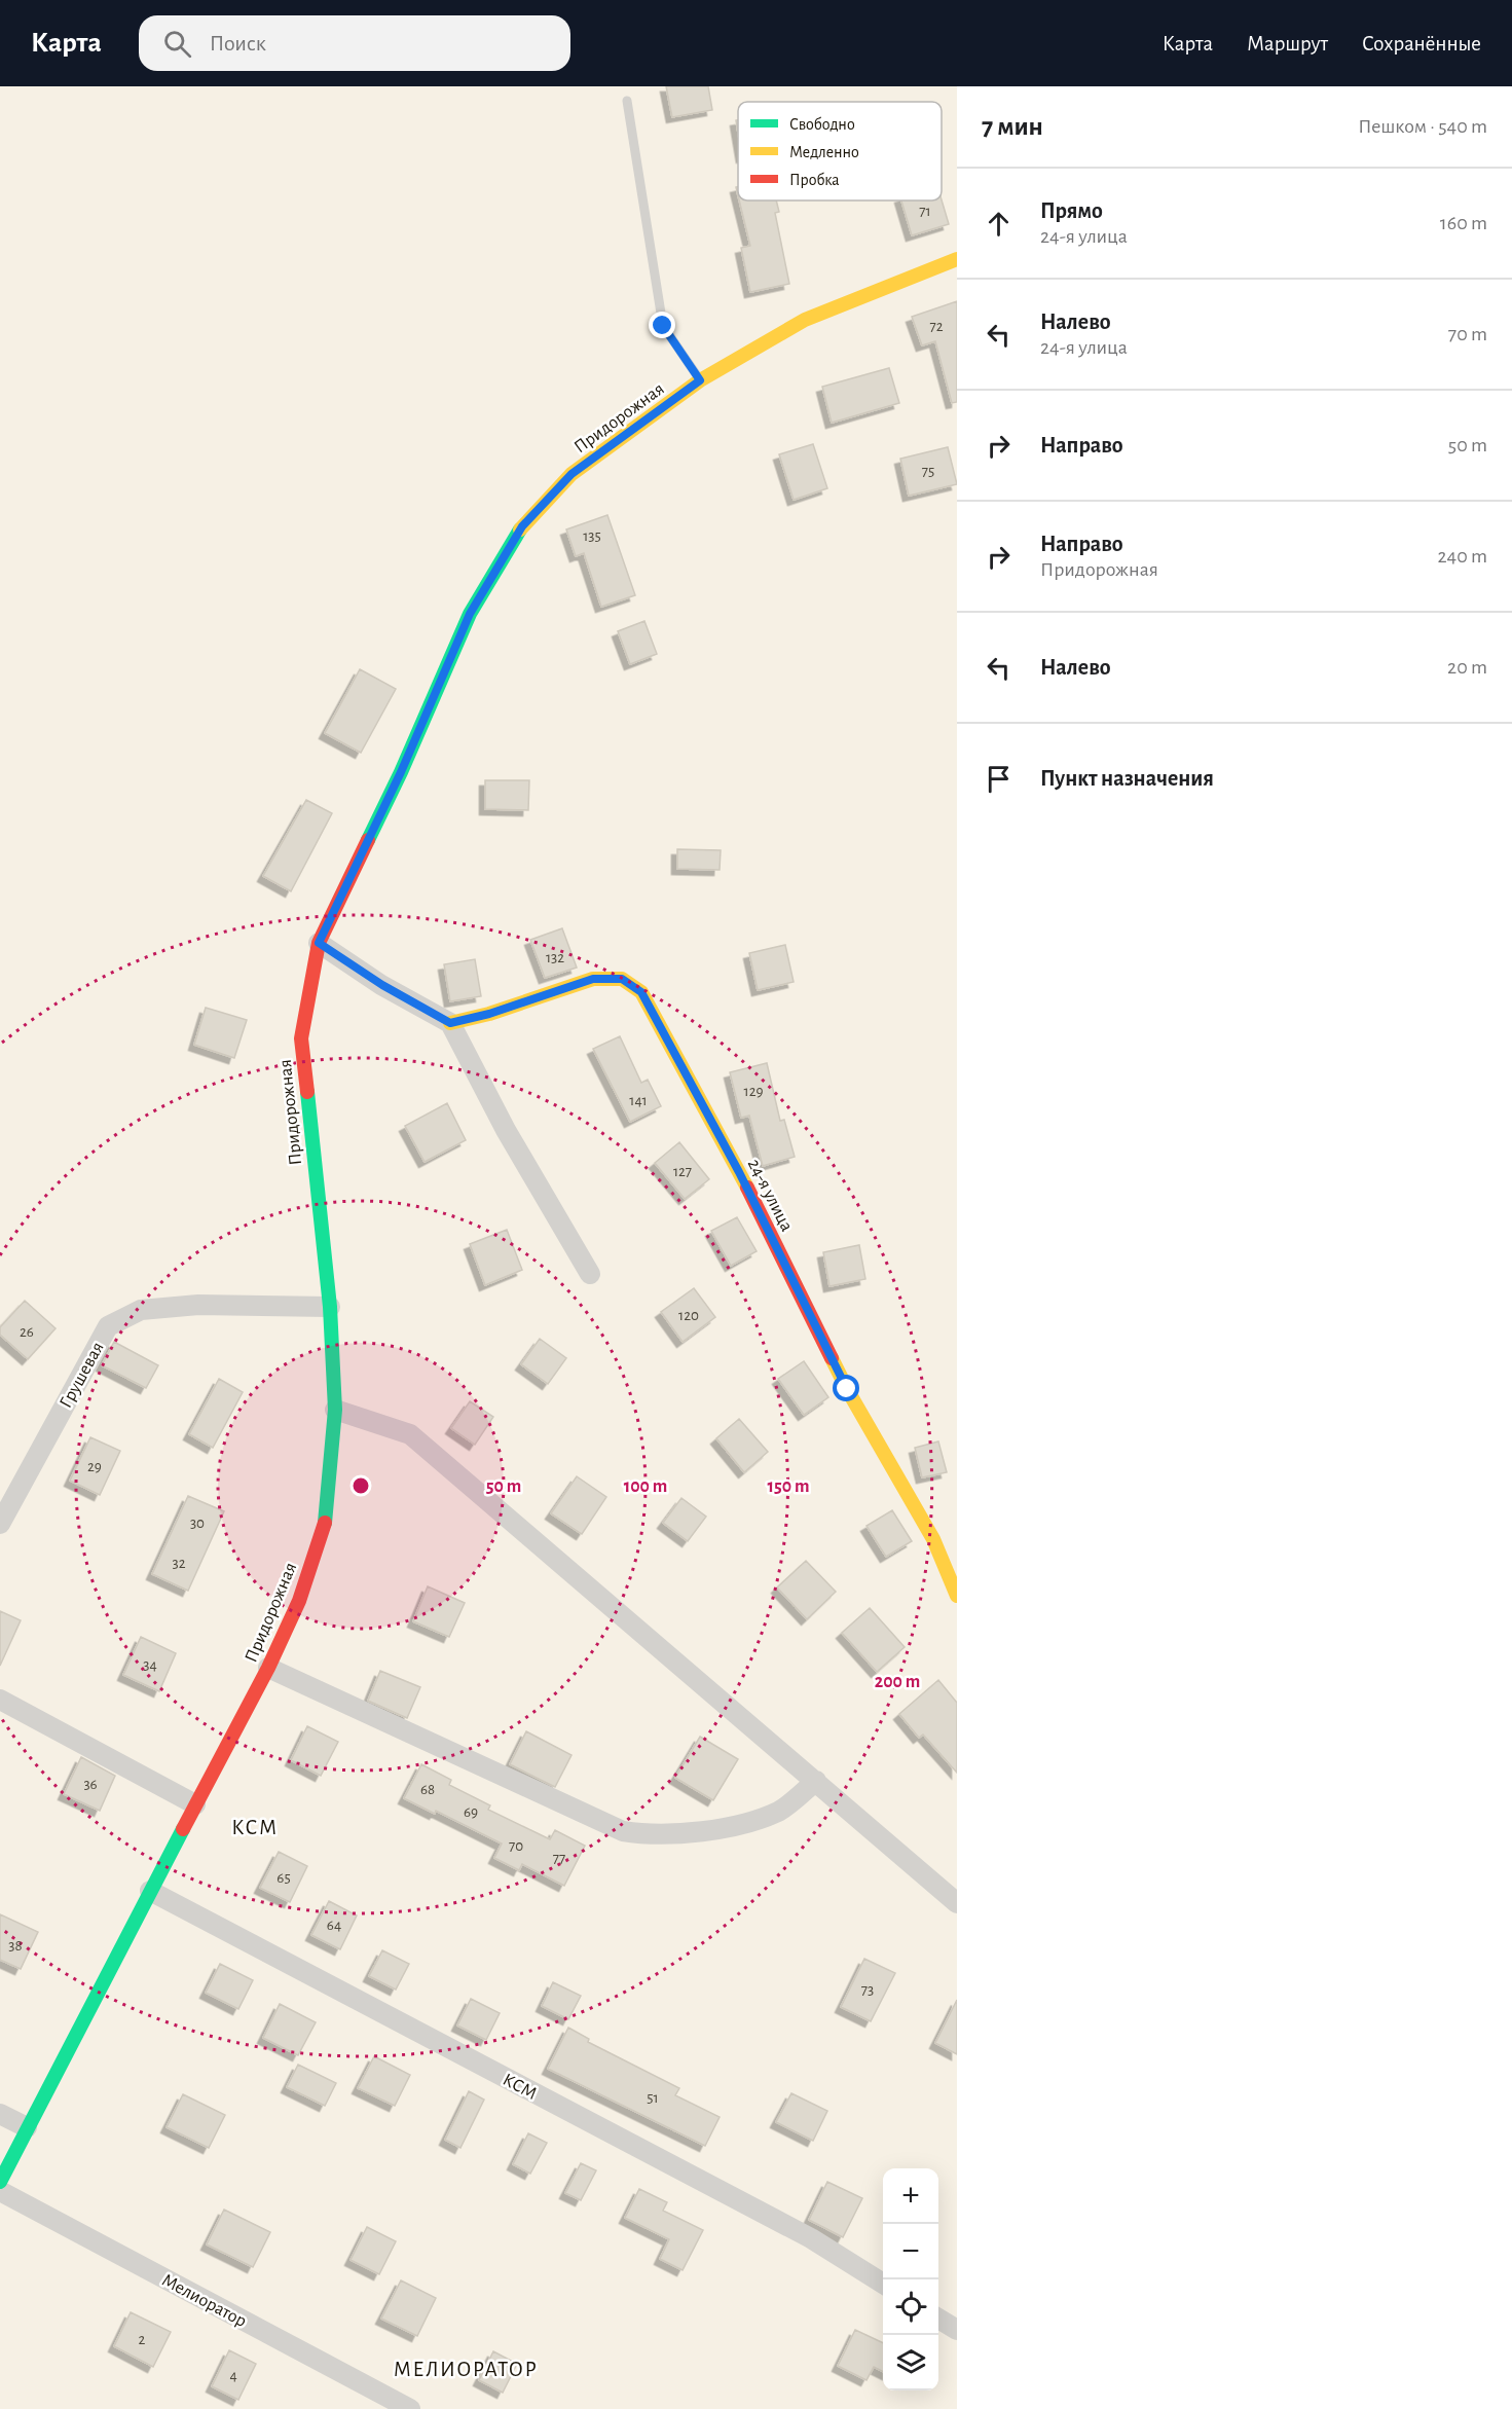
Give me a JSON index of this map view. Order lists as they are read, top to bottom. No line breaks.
{"streets":{"street":["Придорожная","24-я улица","Грушевая","КСМ","Мелиоратор"]},"crossings":[["Придорожная","Грушевая"],["Придорожная","КСМ"]],"districts":["КСМ","МЕЛИОРАТОР"],"house_numbers":["71","72","75","135","132","129","141","127","120","26","29","30","32","34","36","68","69","70","77","65","64","38","73","51","2","4"],"legend":["Свободно","Медленно","Пробка"],"page":{"header":"Карта","search":"Поиск","nav":["Карта","Маршрут","Сохранённые"],"heading":["7 мин","Пешком · 540 m"],"list":[["Прямо","24-я улица","160 m"],["Налево","24-я улица","70 m"],["Направо","50 m"],["Направо","Придорожная","240 m"],["Налево","20 m"],"Пункт назначения"],"map_buttons":["+","−"]},"rings":["50 m","100 m","150 m","200 m"]}
